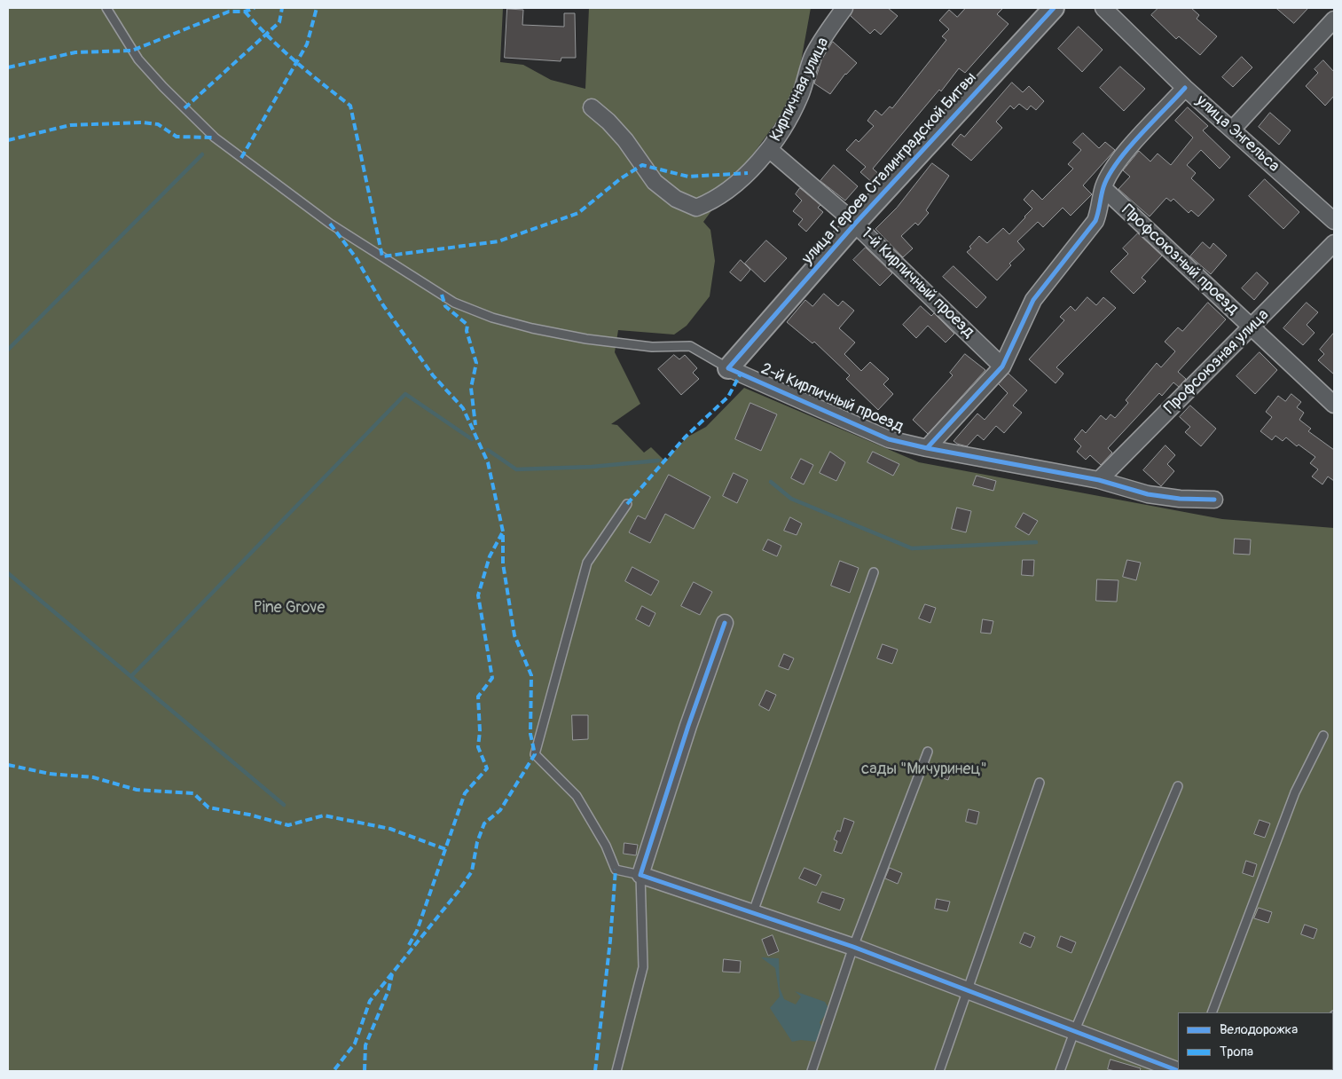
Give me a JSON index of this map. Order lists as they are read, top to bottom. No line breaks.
{"streets":{"street":["Кирпичная улица","улица Энгельса","улица Героев Сталинградской Битвы","Профсоюзный проезд","1-й Кирпичный проезд","Профсоюзная улица","2-й Кирпичный проезд"]},"crossings":[["Кирпичная улица","1-й Кирпичный проезд"],["улица Героев Сталинградской Битвы","1-й Кирпичный проезд"],["улица Героев Сталинградской Битвы","2-й Кирпичный проезд"],["Профсоюзный проезд","Профсоюзная улица"],["Профсоюзная улица","2-й Кирпичный проезд"]],"parks":["Pine Grove","сады \"Мичуринец\""],"legend":["Велодорожка","Тропа"]}
